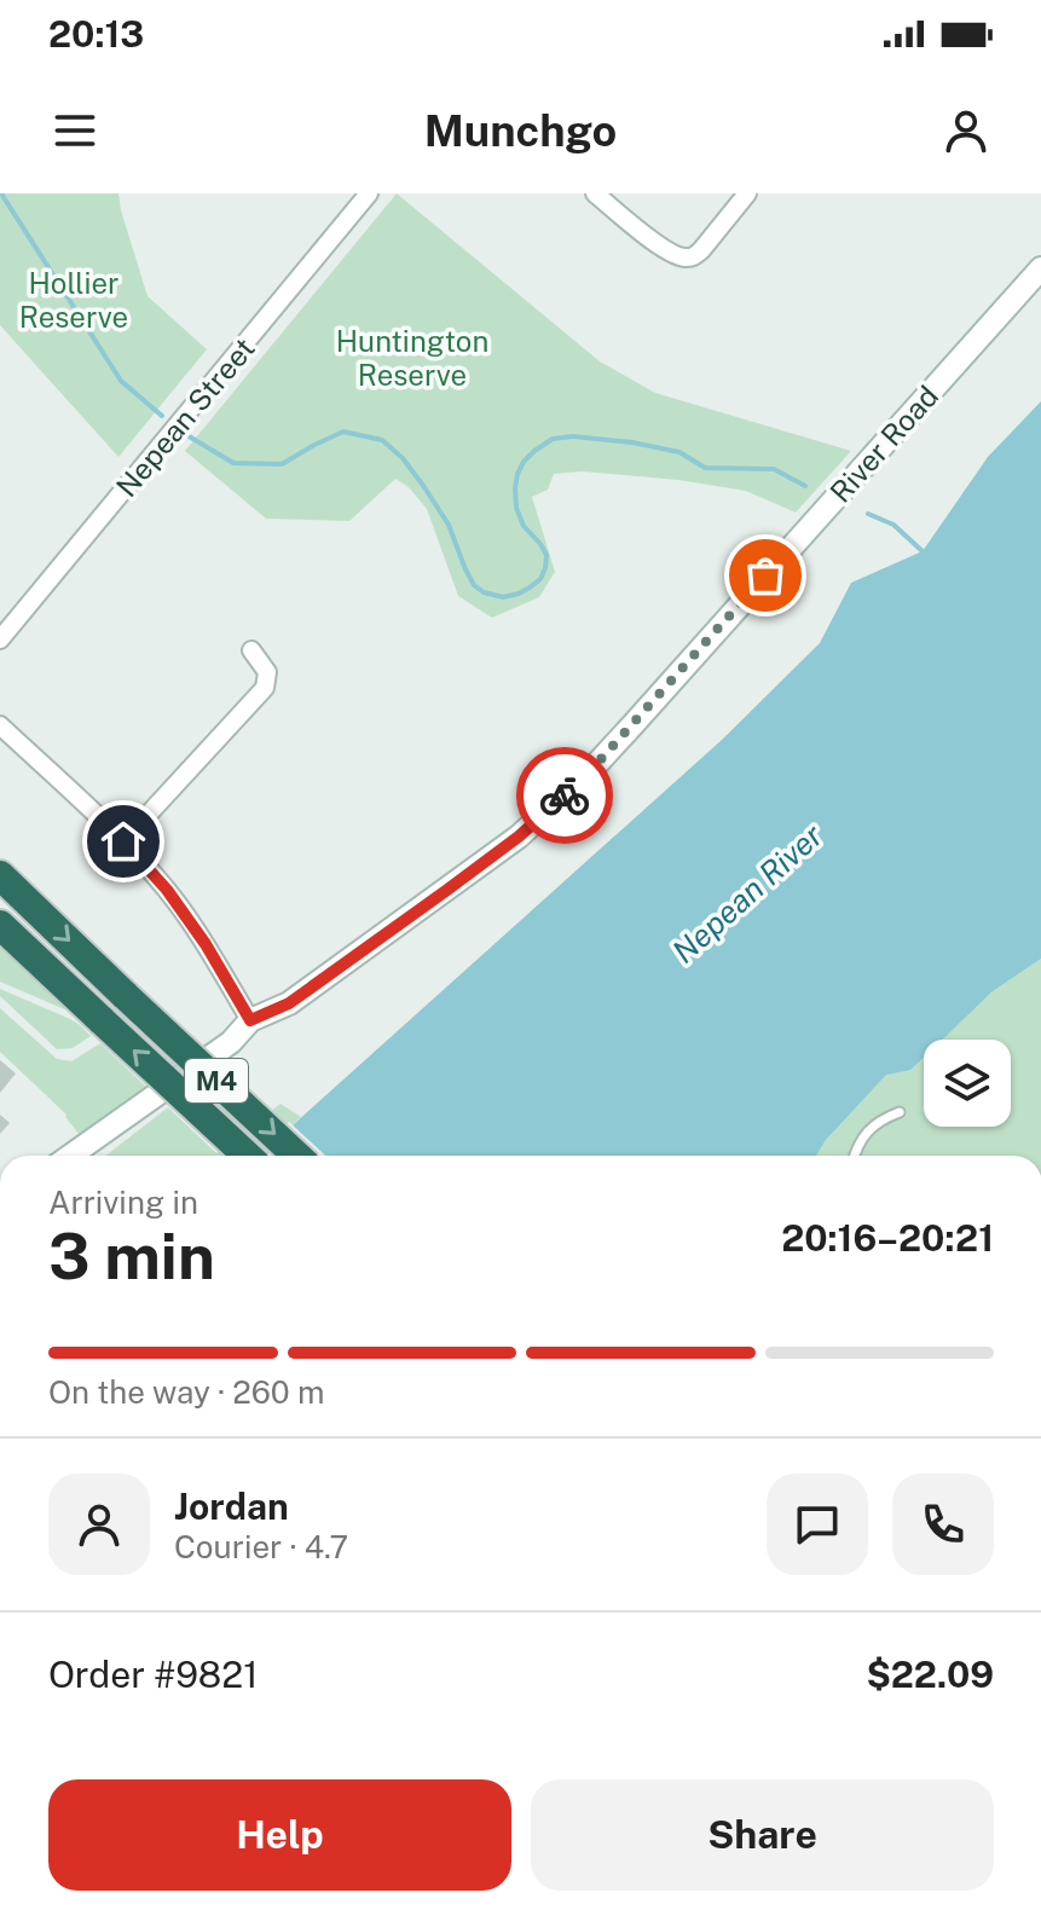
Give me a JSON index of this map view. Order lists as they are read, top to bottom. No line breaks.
{"streets":{"highway":["M4"],"street":["Nepean Street","River Road"]},"water":["Nepean River"],"parks":["Hollier Reserve","Huntington Reserve"],"page":{"status":"20:13","header":"Munchgo","heading":["3 min","Arriving in","20:16–20:21"],"panel":["Jordan","Courier · 4.7","Order #9821","$22.09"],"bar":"On the way · 260 m","buttons":["Help","Share"]}}
